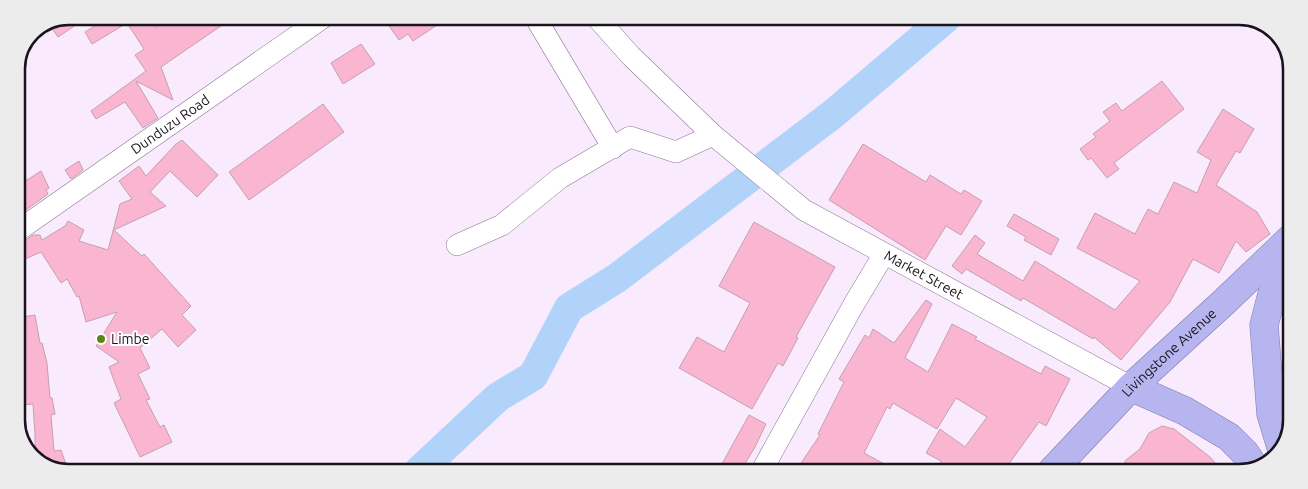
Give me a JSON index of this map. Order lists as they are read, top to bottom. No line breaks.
{"streets":{"highway":["Livingstone Avenue"],"street":["Dunduzu Road","Market Street"]},"crossings":[["Market Street","Livingstone Avenue"]],"places":["Limbe"]}
